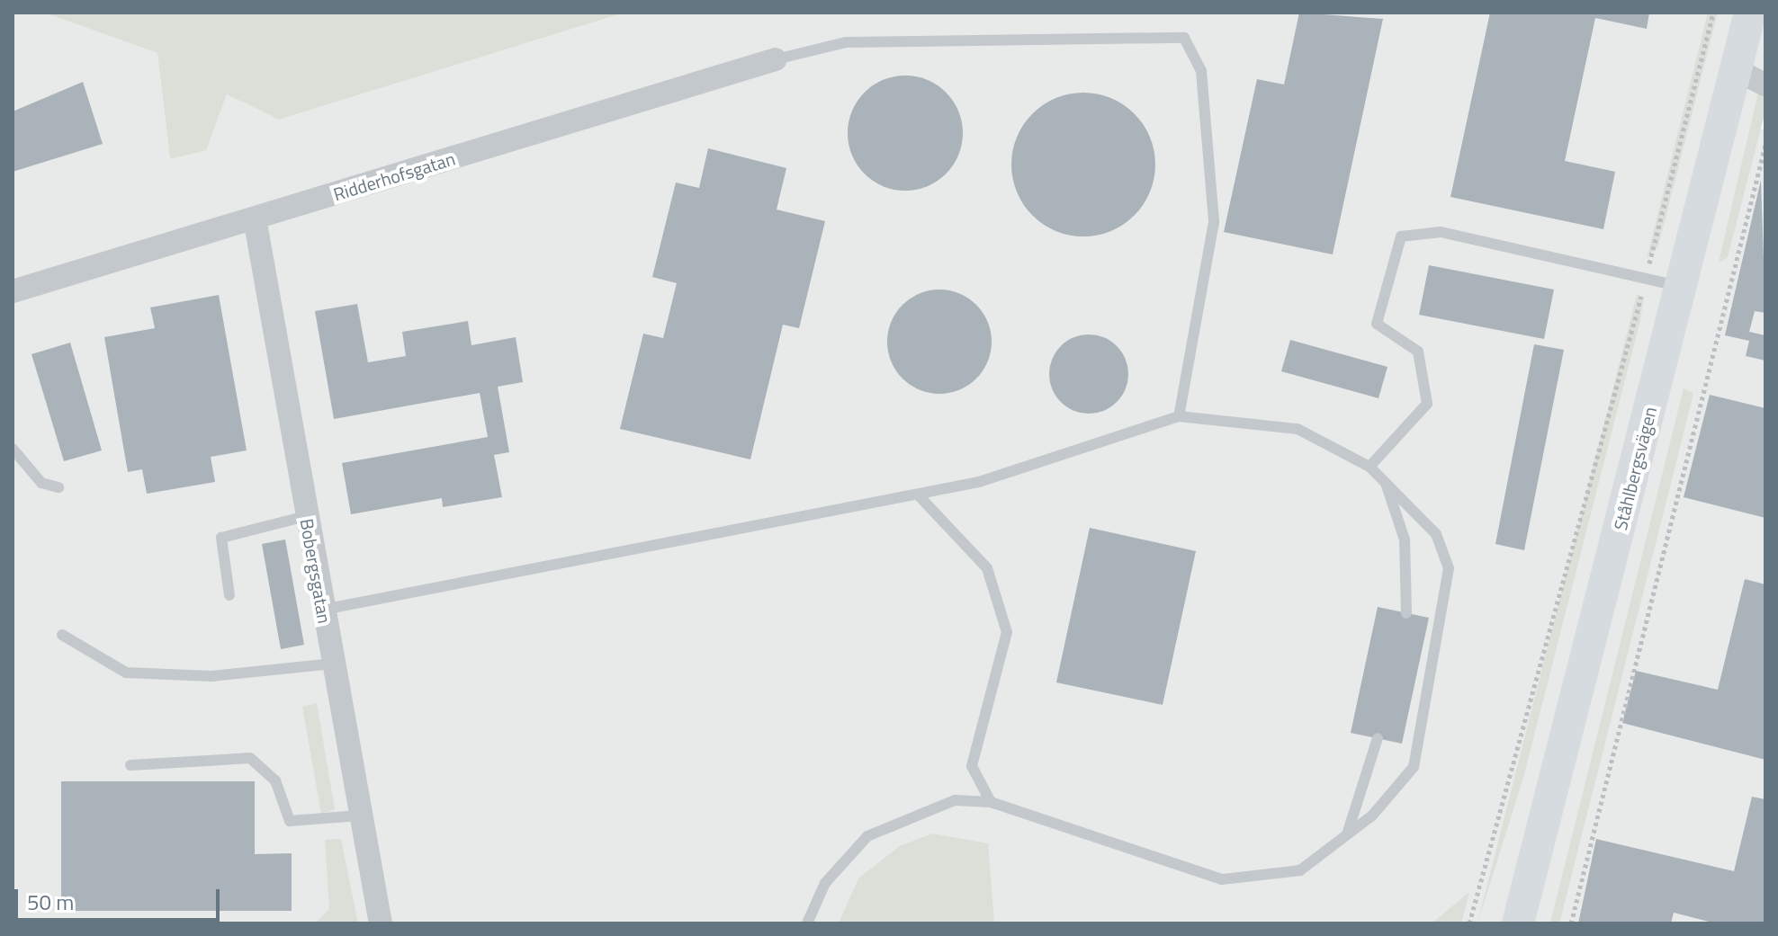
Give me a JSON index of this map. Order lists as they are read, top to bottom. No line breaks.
{"streets":{"street":["Ridderhofsgatan","Ståhlbergsvägen","Bobergsgatan"]},"crossings":[["Ridderhofsgatan","Bobergsgatan"]],"scale_bar":"50 m"}
